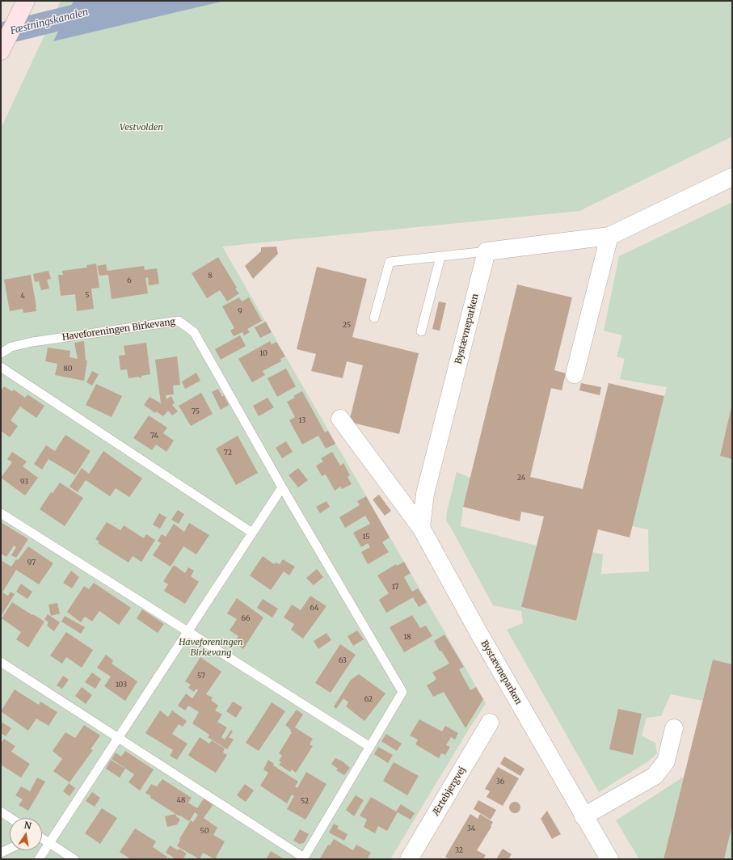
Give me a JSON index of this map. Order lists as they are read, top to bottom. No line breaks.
{"streets":{"street":["Bystævneparken","Ærtebjergvej"],"lane":["Haveforeningen Birkevang"]},"water":["Fæstningskanalen"],"parks":["Vestvolden","Haveforeningen Birkevang"],"house_numbers":["8","6","5","4","9","25","10","80","75","13","74","72","24","93","15","97","17","64","66","18","63","57","103","62","36","48","52","34","50","32"],"north":"top"}
